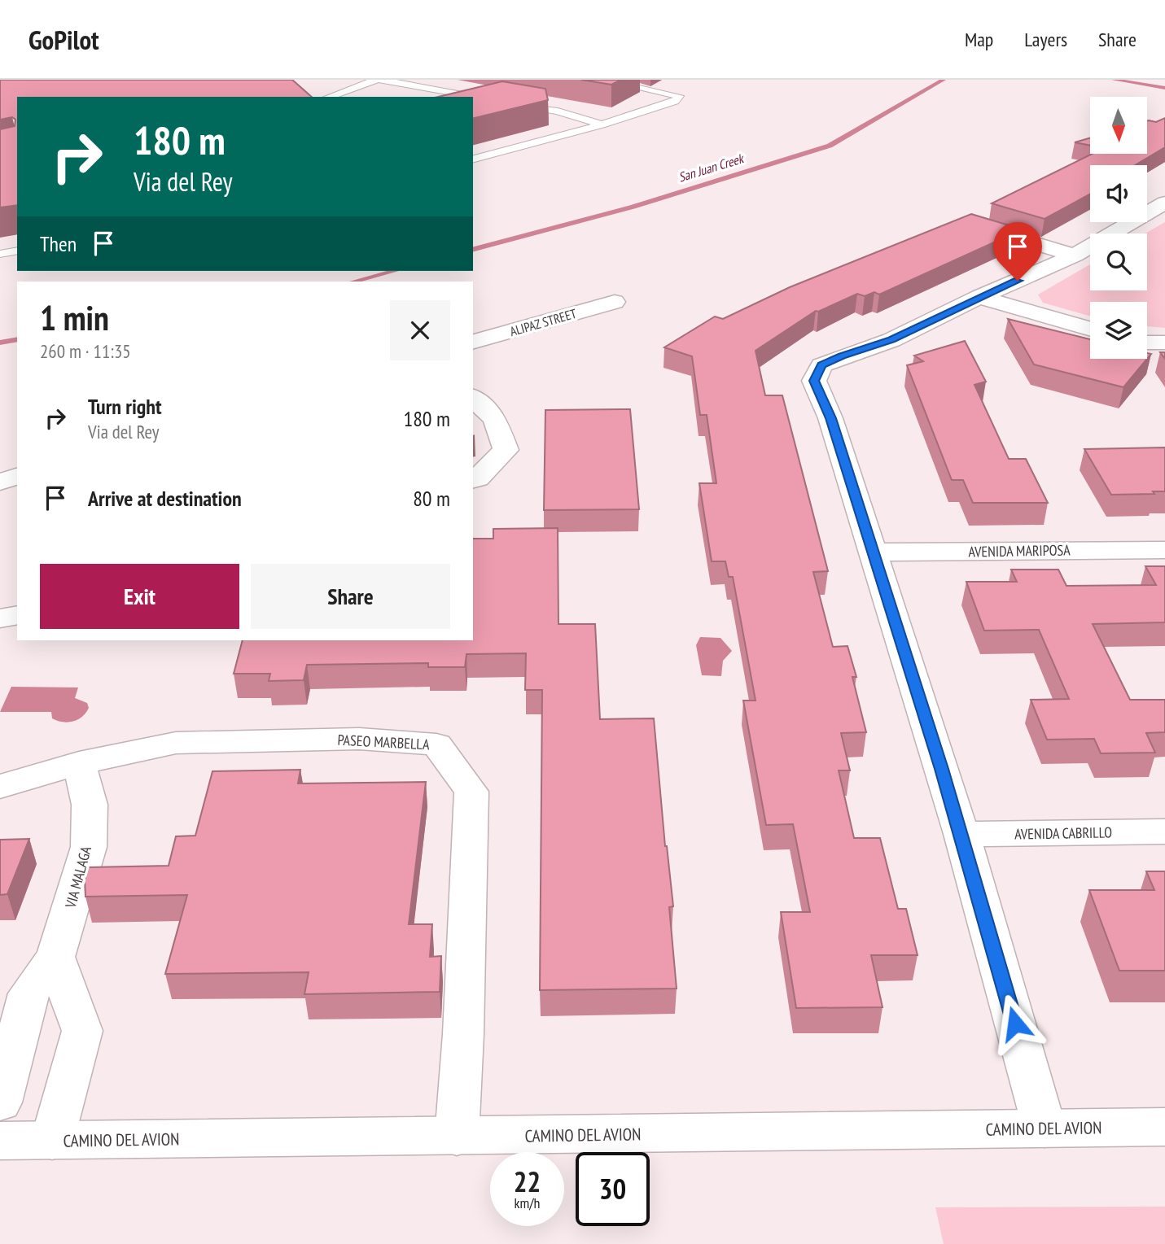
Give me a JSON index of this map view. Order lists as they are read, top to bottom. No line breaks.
{"streets":{"street":["ALIPAZ STREET","AVENIDA MARIPOSA","PASEO MARBELLA","AVENIDA CABRILLO","VIA MALAGA","CAMINO DEL AVION"]},"crossings":[["PASEO MARBELLA","VIA MALAGA"],["PASEO MARBELLA","CAMINO DEL AVION"]],"water":["San Juan Creek"],"north":"bottom","page":{"header":"GoPilot","nav":["Map","Layers","Share"],"turn":["180 m","Via del Rey"],"then":"Then","heading":["1 min","260 m · 11:35"],"list":[{"name":"Turn right","note":"Via del Rey","value":"180 m"},{"name":"Arrive at destination","value":"80 m"}],"buttons":["Exit","Share"],"speed":"22 km/h","limit":"30"}}
